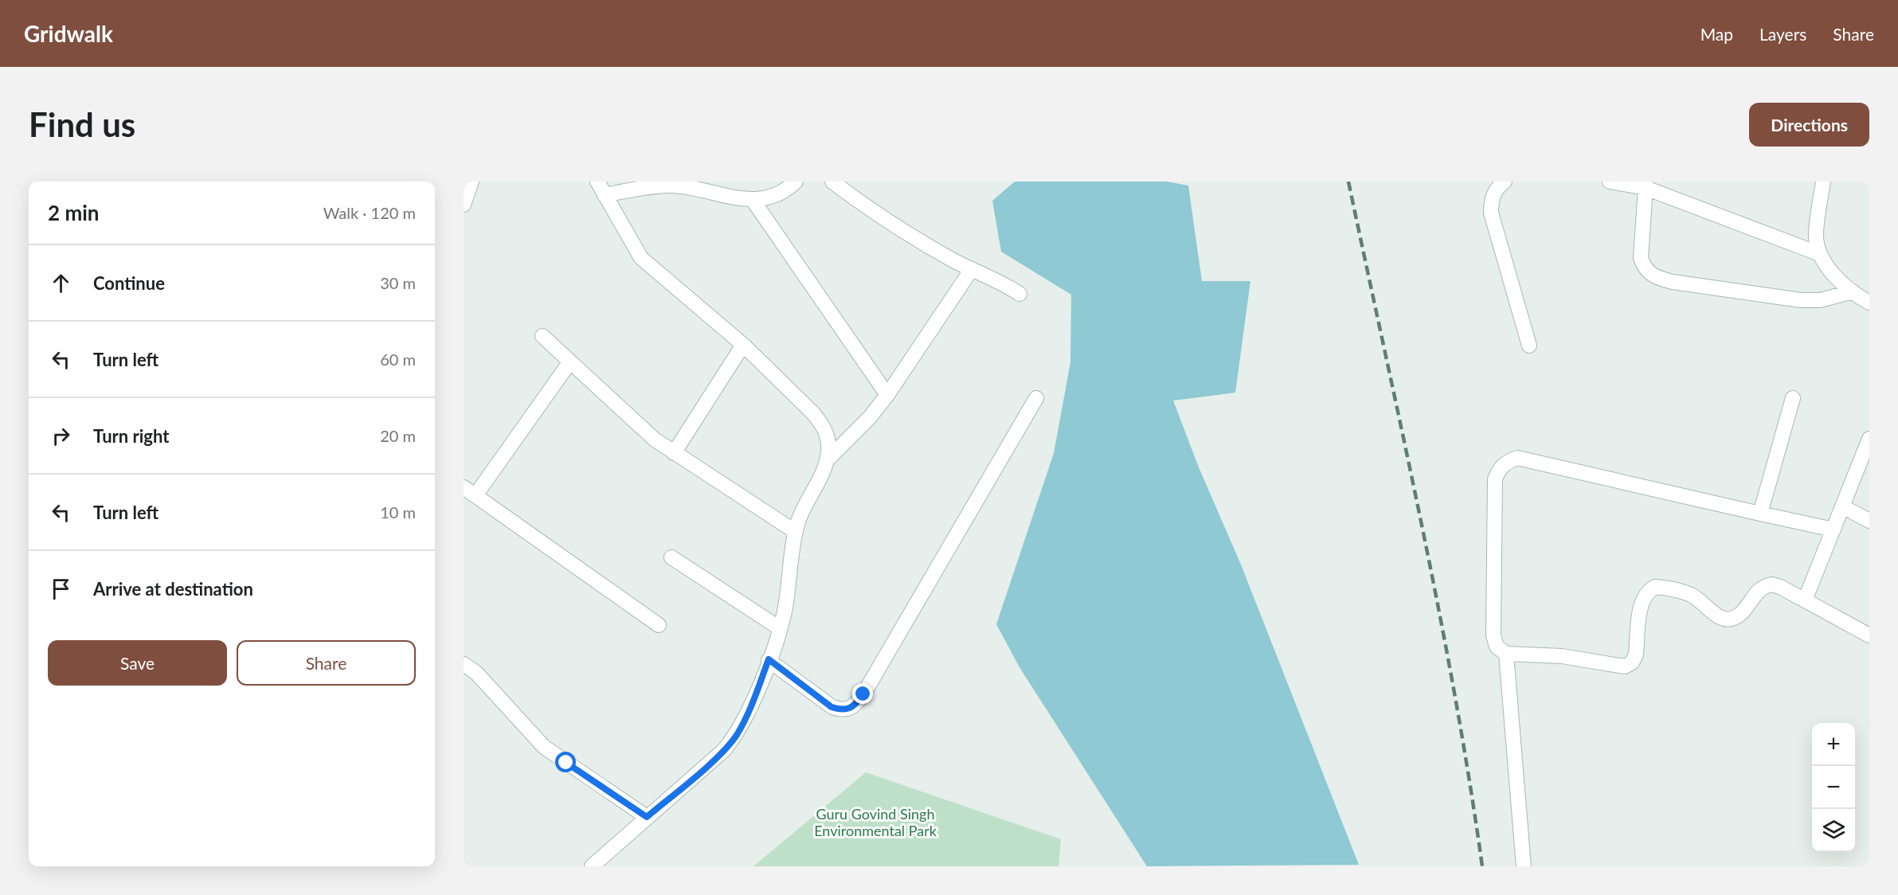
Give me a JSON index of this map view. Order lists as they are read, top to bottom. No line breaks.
{"parks":["Guru Govind Singh Environmental Park"],"page":{"header":"Gridwalk","nav":["Map","Layers","Share"],"buttons":["Directions",["Save","Share"]],"title":"Find us","heading":["2 min","Walk · 120 m"],"list":[["Continue","30 m"],["Turn left","60 m"],["Turn right","20 m"],["Turn left","10 m"],"Arrive at destination"],"map_buttons":["+","−"]}}
